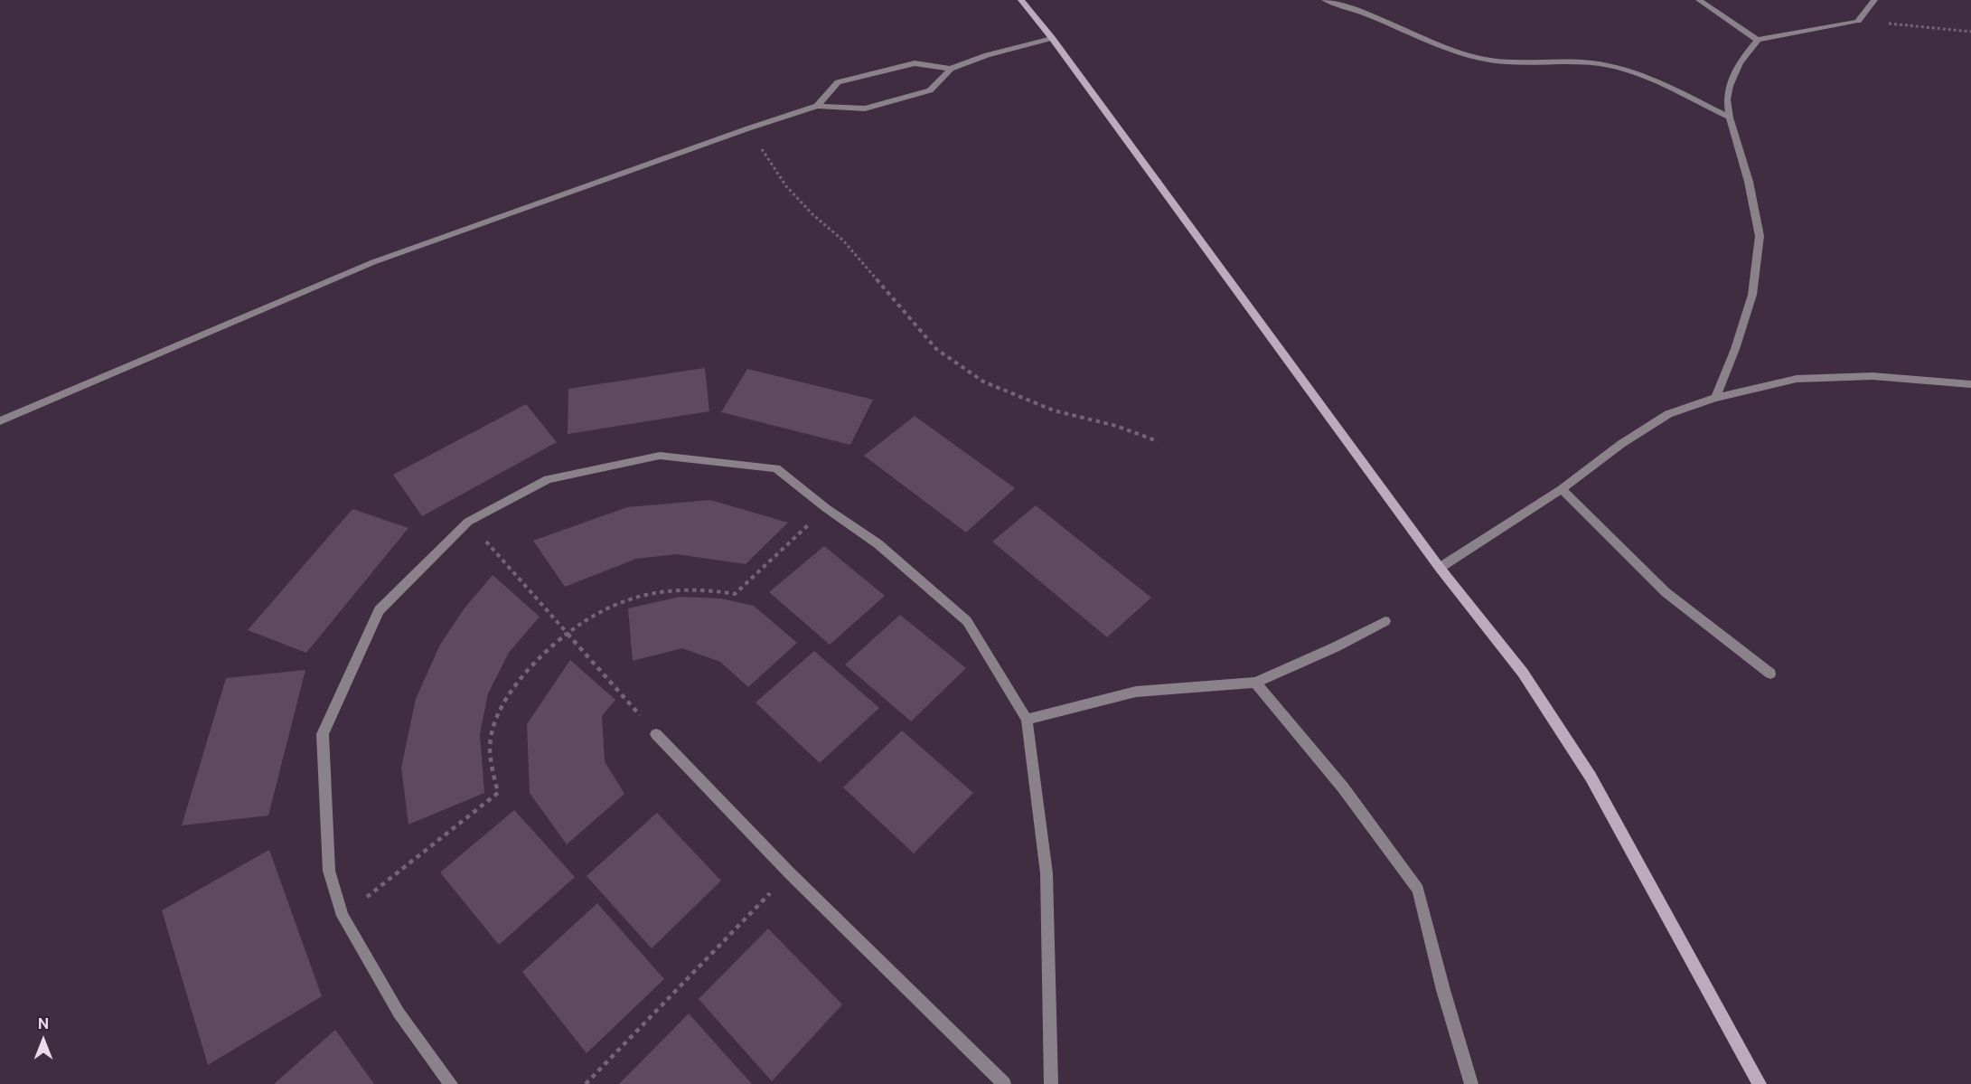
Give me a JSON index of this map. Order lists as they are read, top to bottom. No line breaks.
{"north":"top"}
